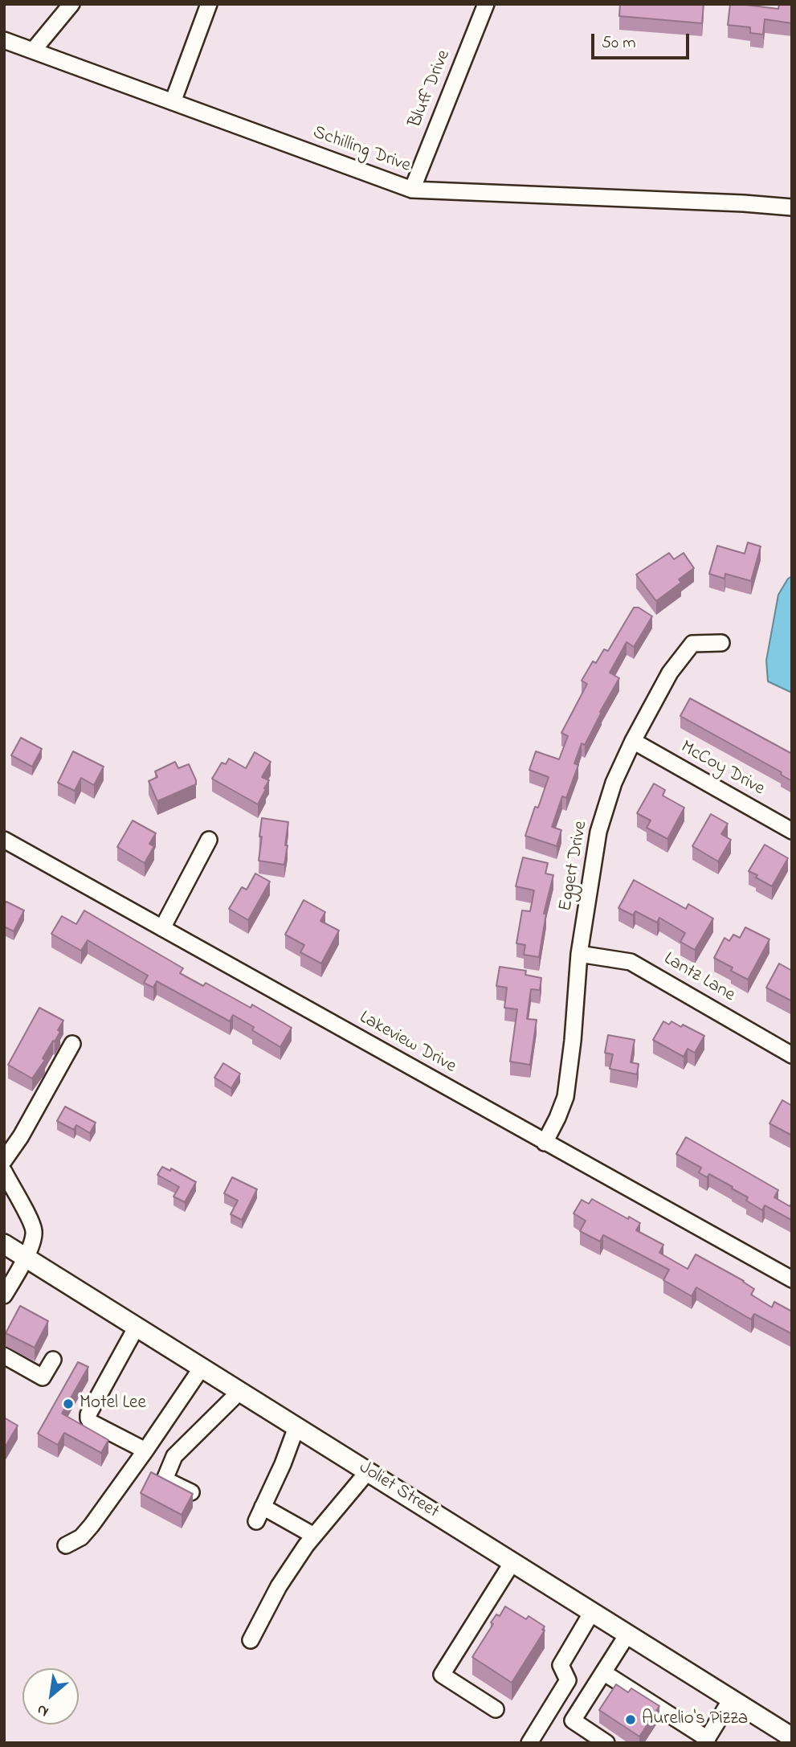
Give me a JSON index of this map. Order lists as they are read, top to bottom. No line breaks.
{"streets":{"main road":["Joliet Street"],"street":["Bluff Drive","Schilling Drive","McCoy Drive","Eggert Drive","Lantz Lane","Lakeview Drive"]},"crossings":[["Bluff Drive","Schilling Drive"],["McCoy Drive","Eggert Drive"],["Eggert Drive","Lantz Lane"],["Eggert Drive","Lakeview Drive"]],"places":["Motel Lee","Aurelio's Pizza"],"scale_bar":"50 m","north":"bottom left"}
